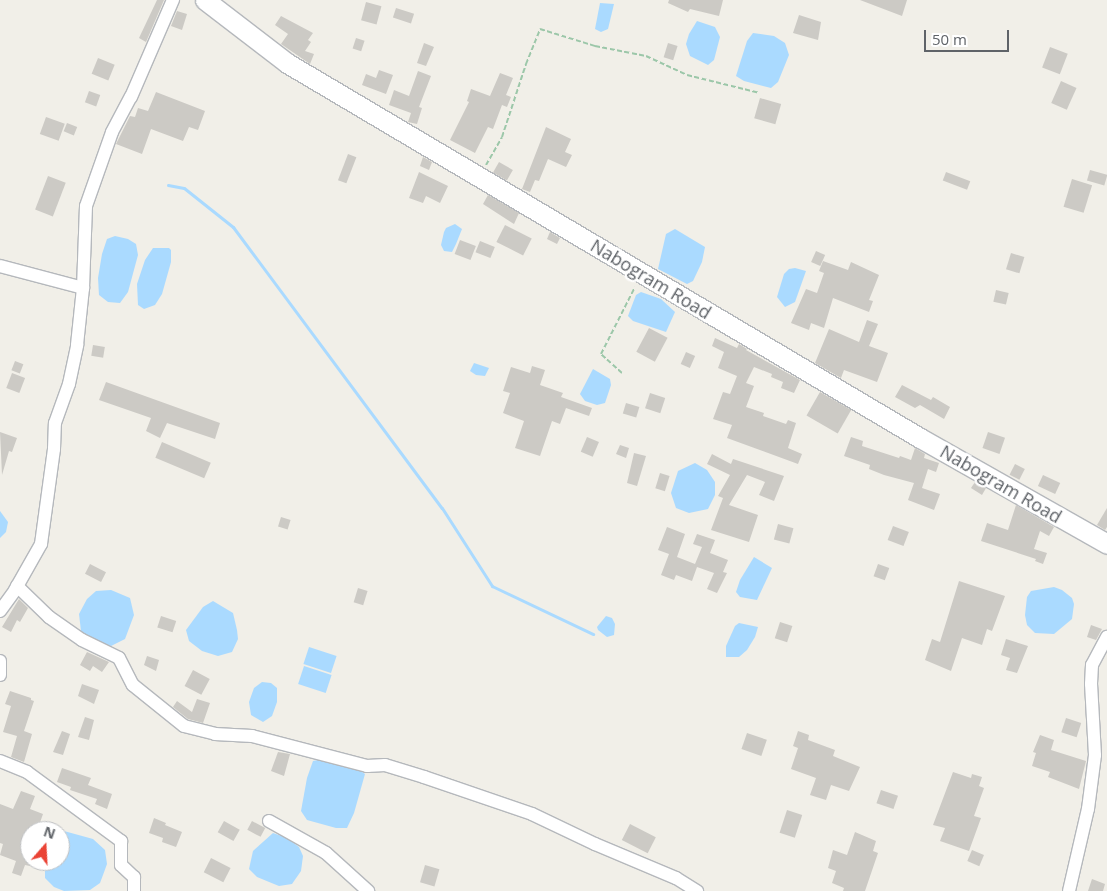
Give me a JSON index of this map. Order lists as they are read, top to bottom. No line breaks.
{"streets":{"main road":["Nabogram Road"]},"scale_bar":"50 m","north":"top"}
